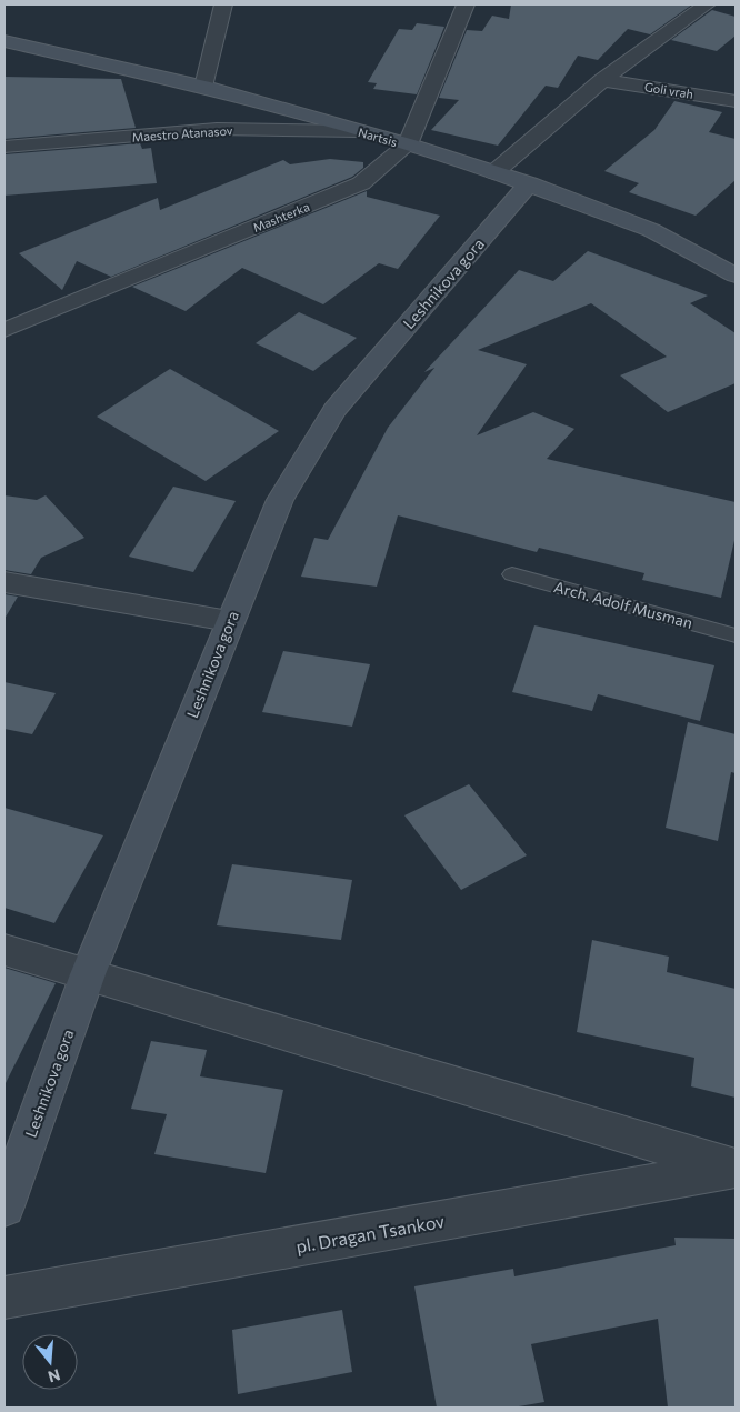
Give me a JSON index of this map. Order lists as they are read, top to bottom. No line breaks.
{"streets":{"street":["Goli vrah","Maestro Atanasov","Nartsis","Mashterka","Leshnikova gora","pl. Dragan Tsankov"],"lane":["Arch. Adolf Musman"]},"crossings":[["Maestro Atanasov","Nartsis"],["Nartsis","Mashterka"],["Nartsis","Leshnikova gora"],["Leshnikova gora","pl. Dragan Tsankov"]],"north":"bottom"}
